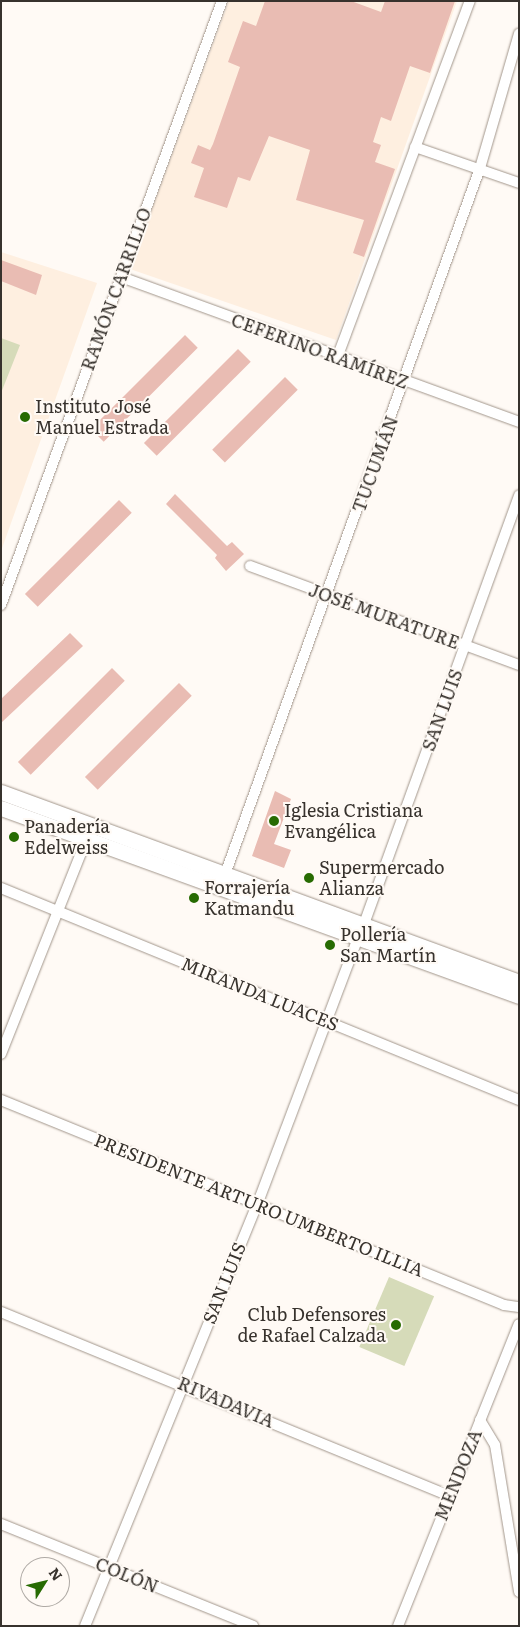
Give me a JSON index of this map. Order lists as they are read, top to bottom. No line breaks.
{"streets":{"street":["RAMÓN CARRILLO","CEFERINO RAMÍREZ","TUCUMÁN","JOSÉ MURATURE","SAN LUIS","MIRANDA LUACES","PRESIDENTE ARTURO UMBERTO ILLIA","RIVADAVIA","MENDOZA","COLÓN"]},"crossings":[["RAMÓN CARRILLO","CEFERINO RAMÍREZ"],["CEFERINO RAMÍREZ","TUCUMÁN"],["TUCUMÁN","JOSÉ MURATURE"],["JOSÉ MURATURE","SAN LUIS"],["SAN LUIS","MIRANDA LUACES"],["SAN LUIS","PRESIDENTE ARTURO UMBERTO ILLIA"],["SAN LUIS","RIVADAVIA"],["SAN LUIS","COLÓN"],["RIVADAVIA","MENDOZA"]],"places":["Instituto José Manuel Estrada","Iglesia Cristiana Evangélica","Panadería Edelweiss","Supermercado Alianza","Forrajería Katmandu","Pollería San Martín","Club Defensores de Rafael Calzada"],"north":"top right"}
